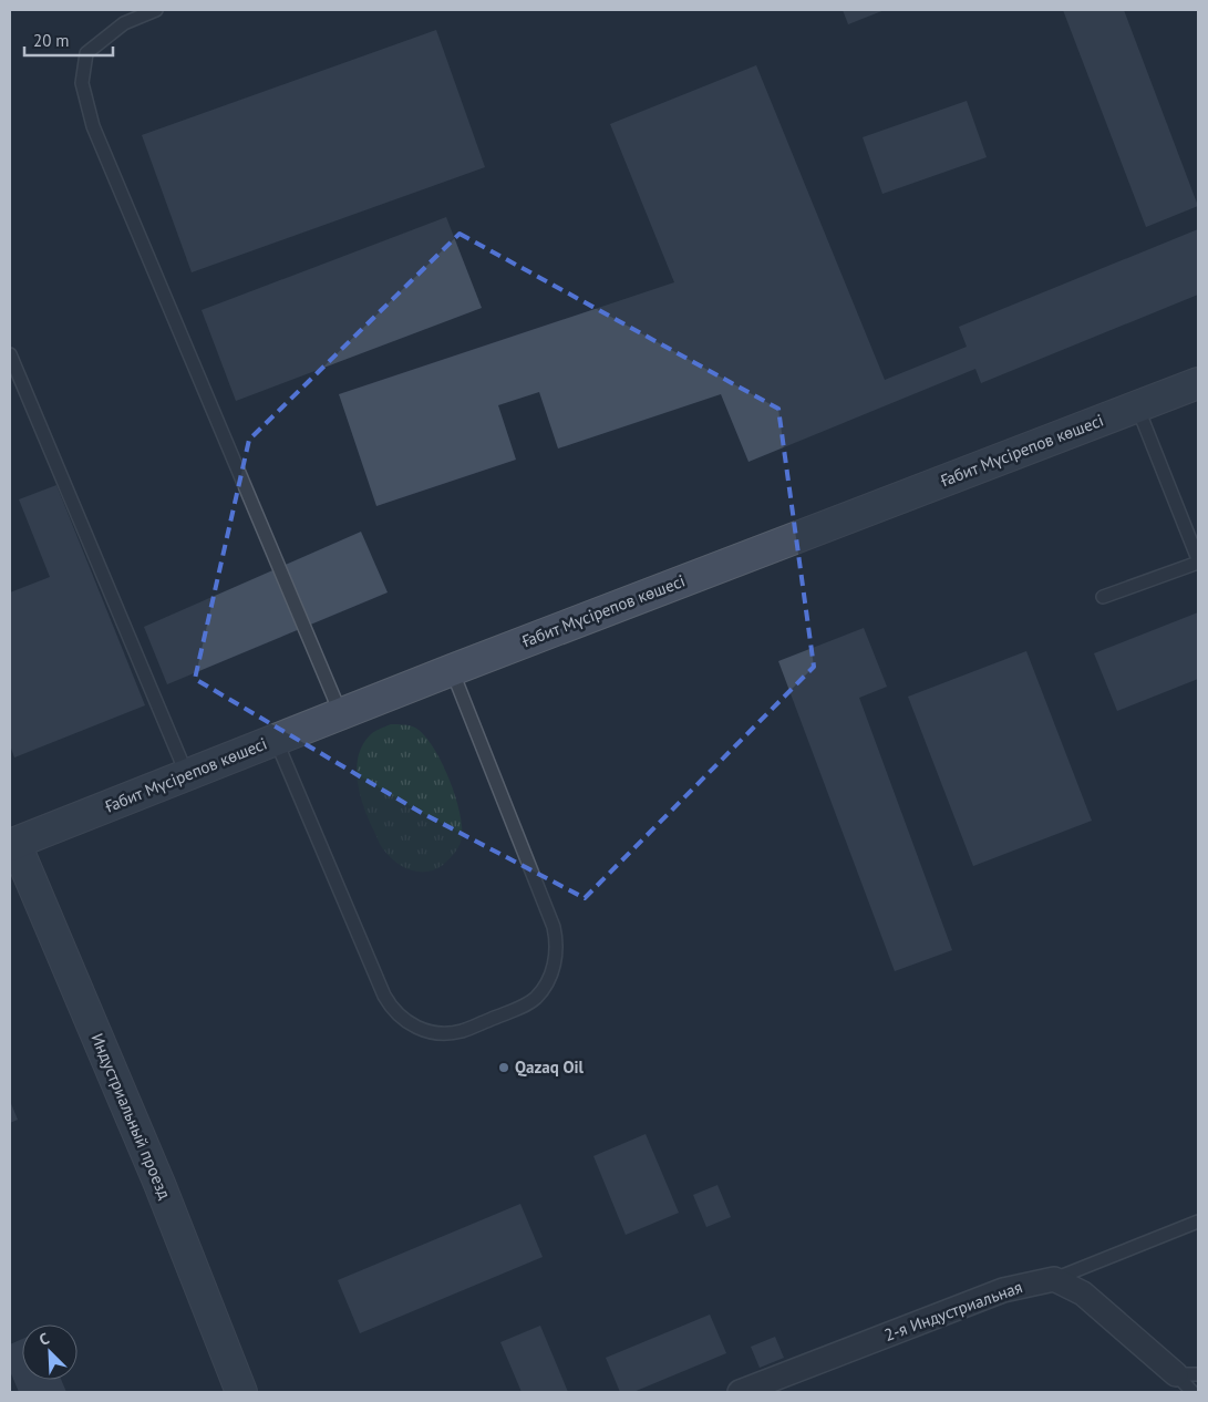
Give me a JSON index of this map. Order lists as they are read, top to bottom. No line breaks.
{"streets":{"main road":["Ғабит Мүсірепов көшесі","Индустриальный проезд"],"street":["2-я Индустриальная"]},"crossings":[["Ғабит Мүсірепов көшесі","Индустриальный проезд"]],"places":["Qazaq Oil"],"scale_bar":"20 m","north":"top left"}
